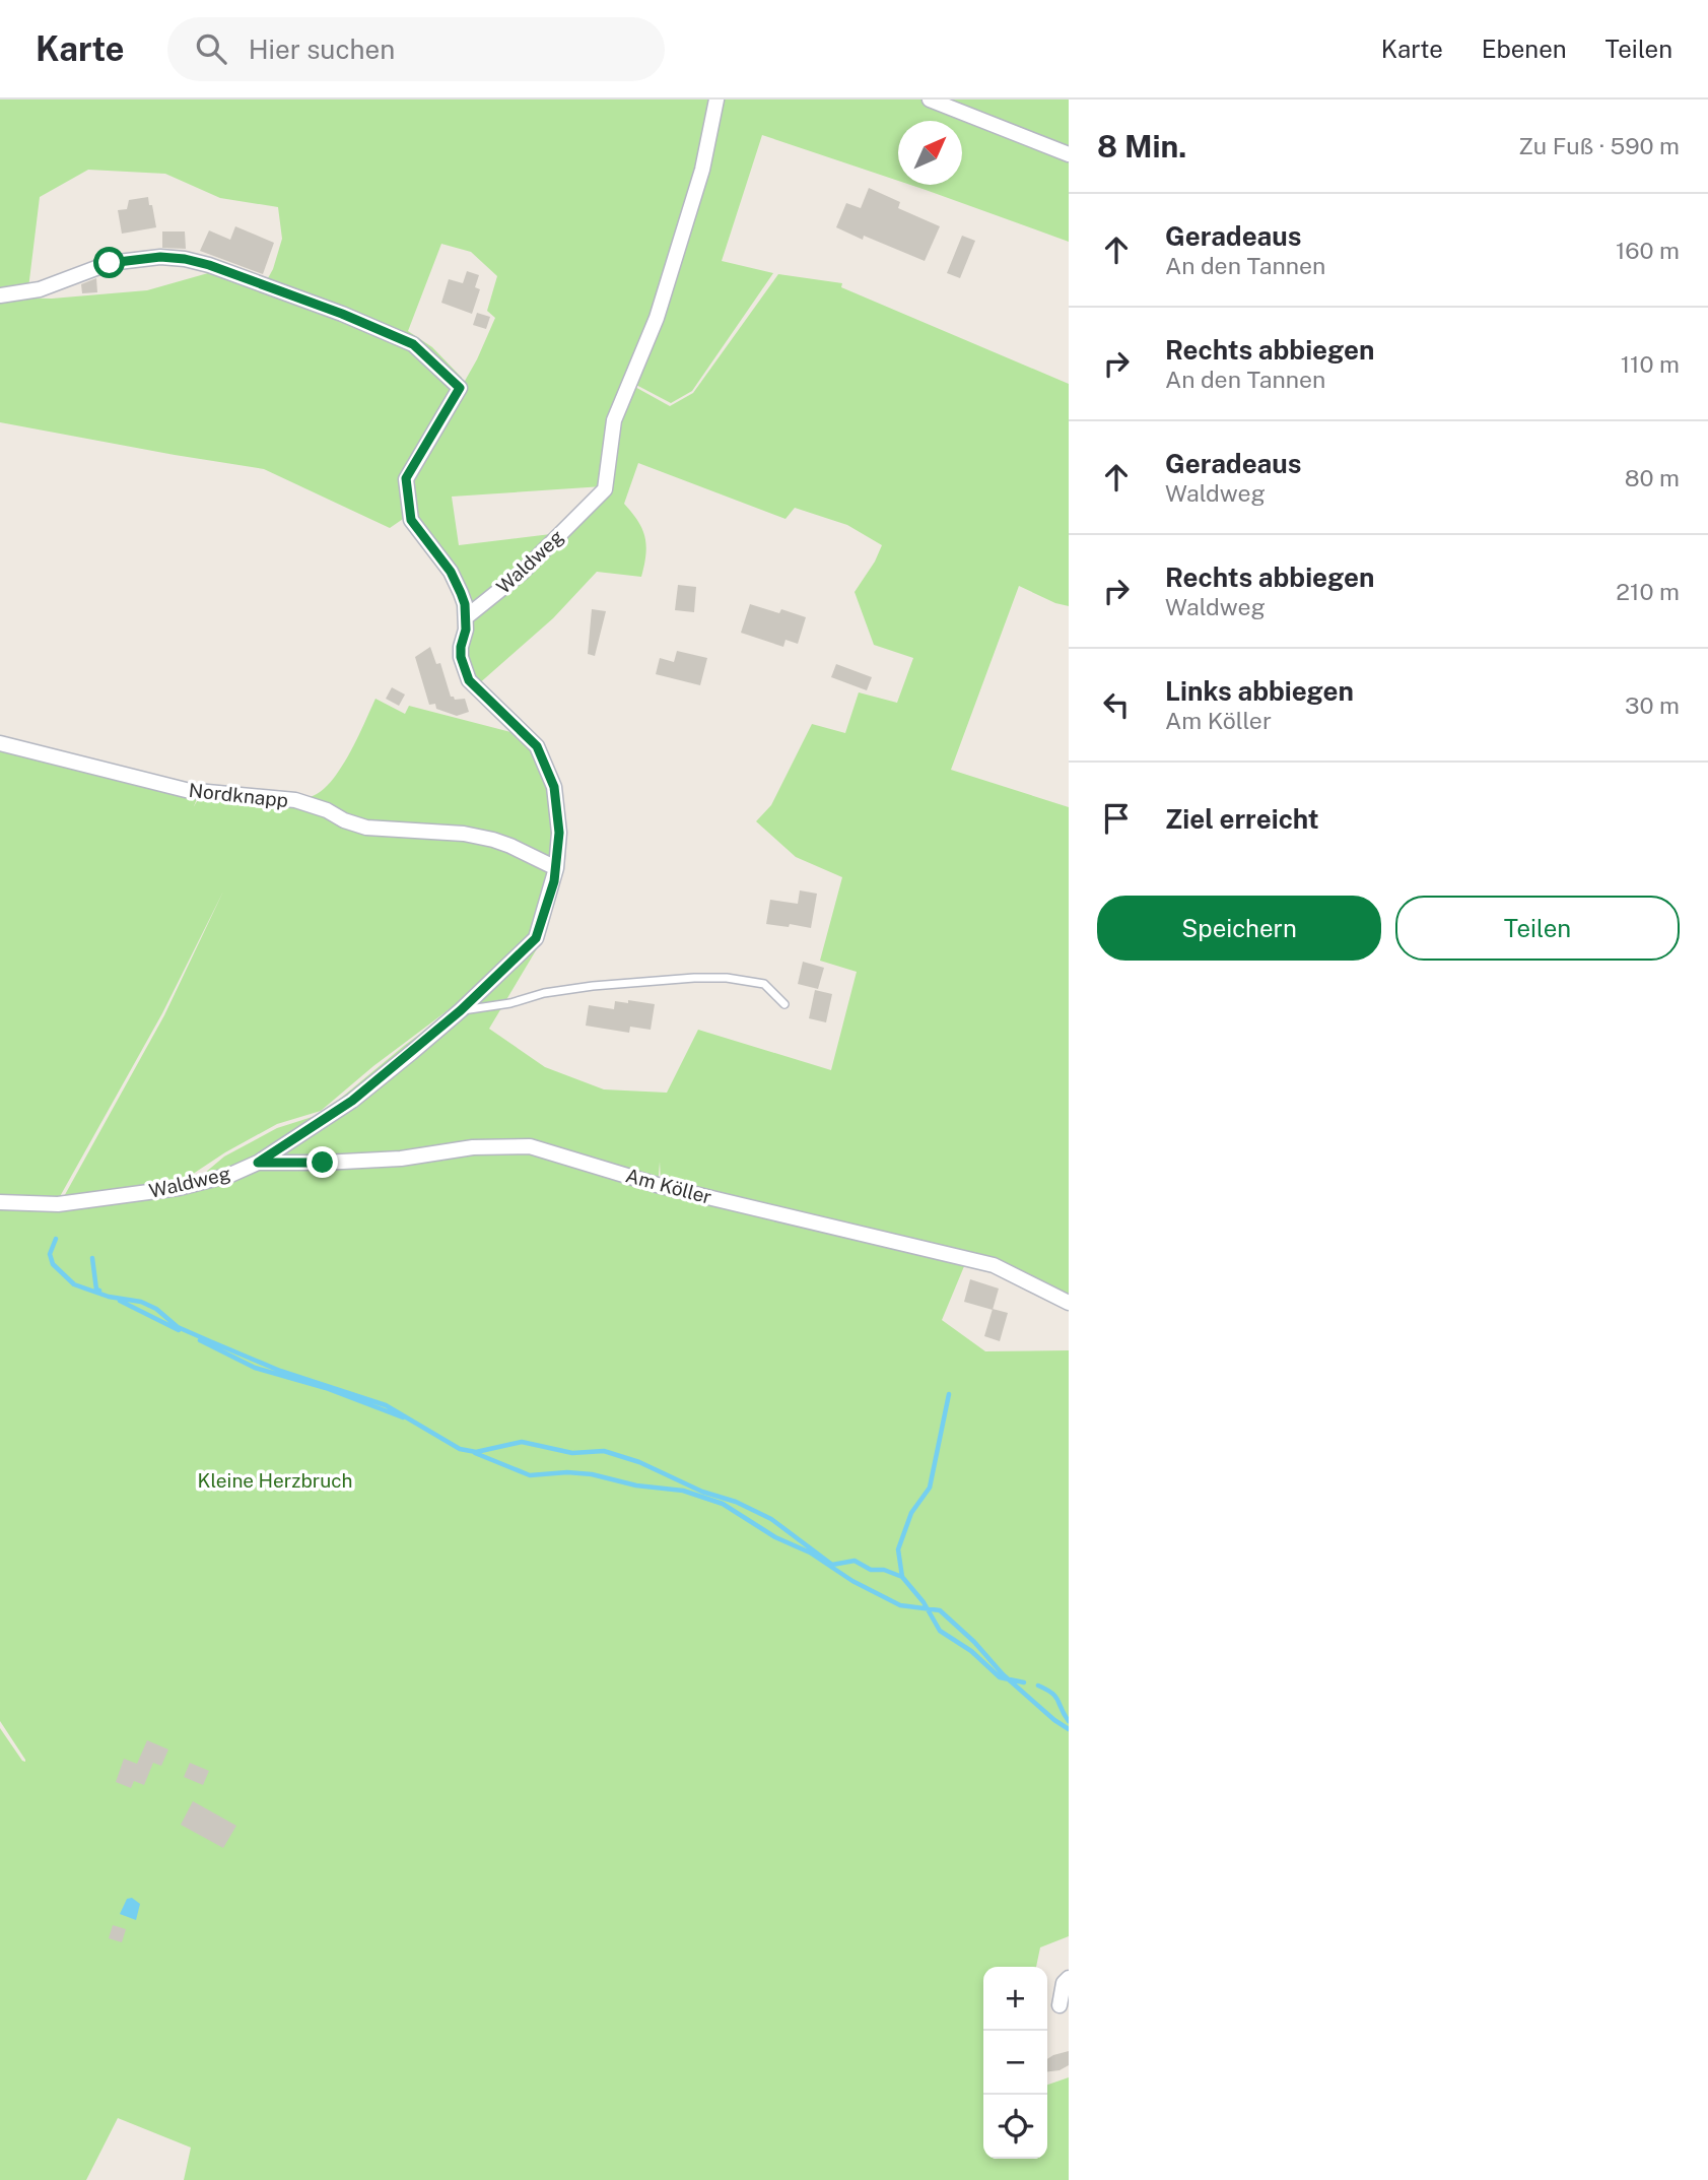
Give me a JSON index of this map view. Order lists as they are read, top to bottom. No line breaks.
{"streets":{"street":["Waldweg","Nordknapp","Am Köller"]},"crossings":[["Waldweg","Nordknapp"],["Waldweg","Am Köller"]],"parks":["Kleine Herzbruch"],"north":"top right","page":{"header":"Karte","search":"Hier suchen","nav":["Karte","Ebenen","Teilen"],"heading":["8 Min.","Zu Fuß · 590 m"],"list":[["Geradeaus","An den Tannen","160 m"],["Rechts abbiegen","An den Tannen","110 m"],["Geradeaus","Waldweg","80 m"],["Rechts abbiegen","Waldweg","210 m"],["Links abbiegen","Am Köller","30 m"],"Ziel erreicht"],"buttons":["Speichern","Teilen"],"map_buttons":["+","−"]}}
